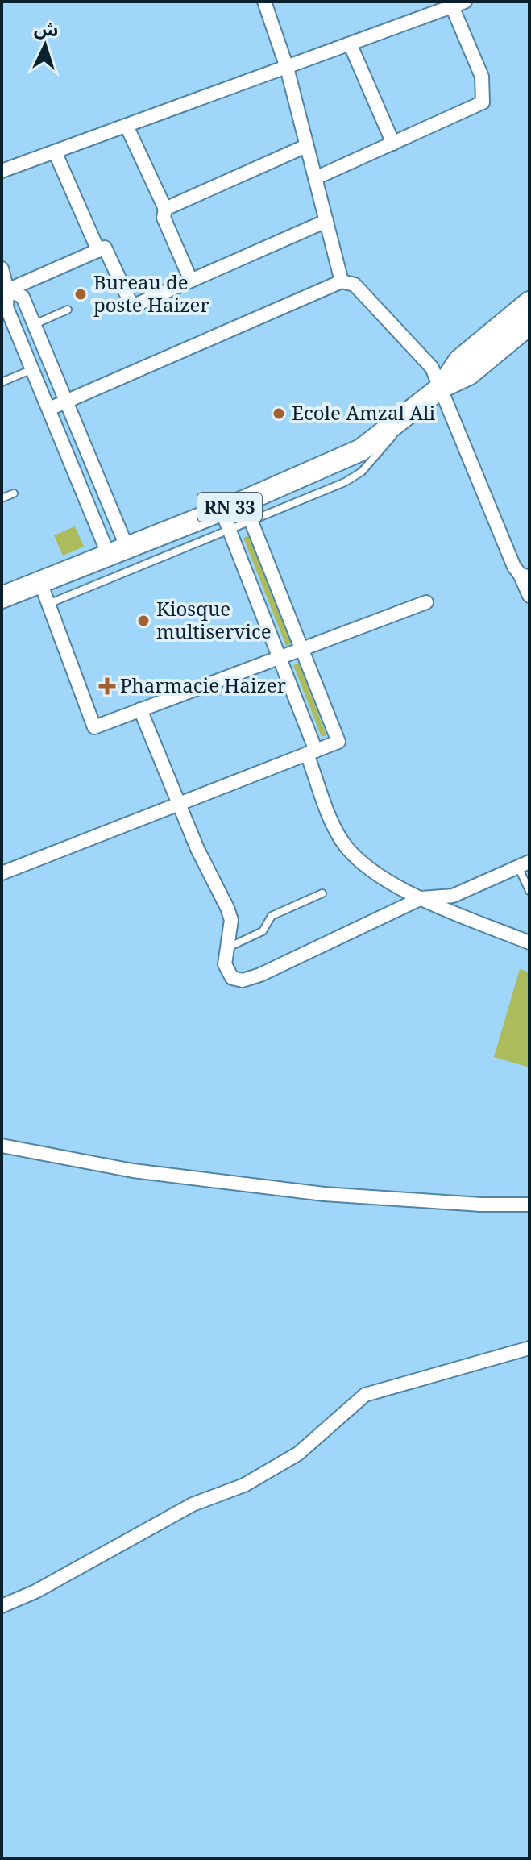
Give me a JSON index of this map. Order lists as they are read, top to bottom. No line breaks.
{"streets":{"main road":["RN 33"]},"places":{"other":["Bureau de poste Haizer","Ecole Amzal Ali","Kiosque multiservice"],"health":["Pharmacie Haizer"]},"north":"top"}
